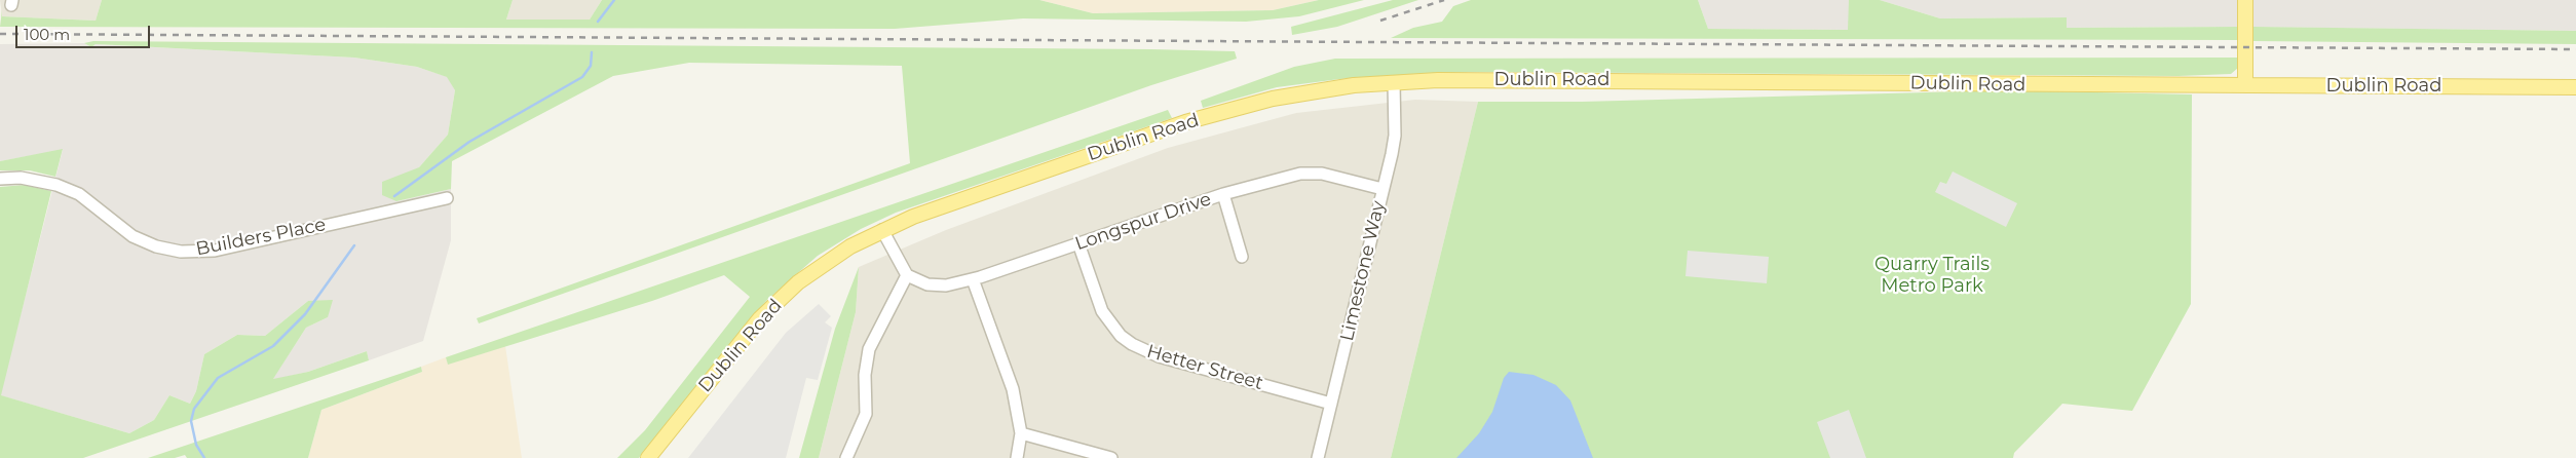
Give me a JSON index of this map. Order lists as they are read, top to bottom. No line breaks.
{"streets":{"main road":["Dublin Road"],"street":["Longspur Drive","Builders Place","Limestone Way","Hetter Street"]},"crossings":[["Dublin Road","Limestone Way"],["Longspur Drive","Limestone Way"],["Longspur Drive","Hetter Street"],["Limestone Way","Hetter Street"]],"parks":["Quarry Trails Metro Park"],"scale_bar":"100 m"}
